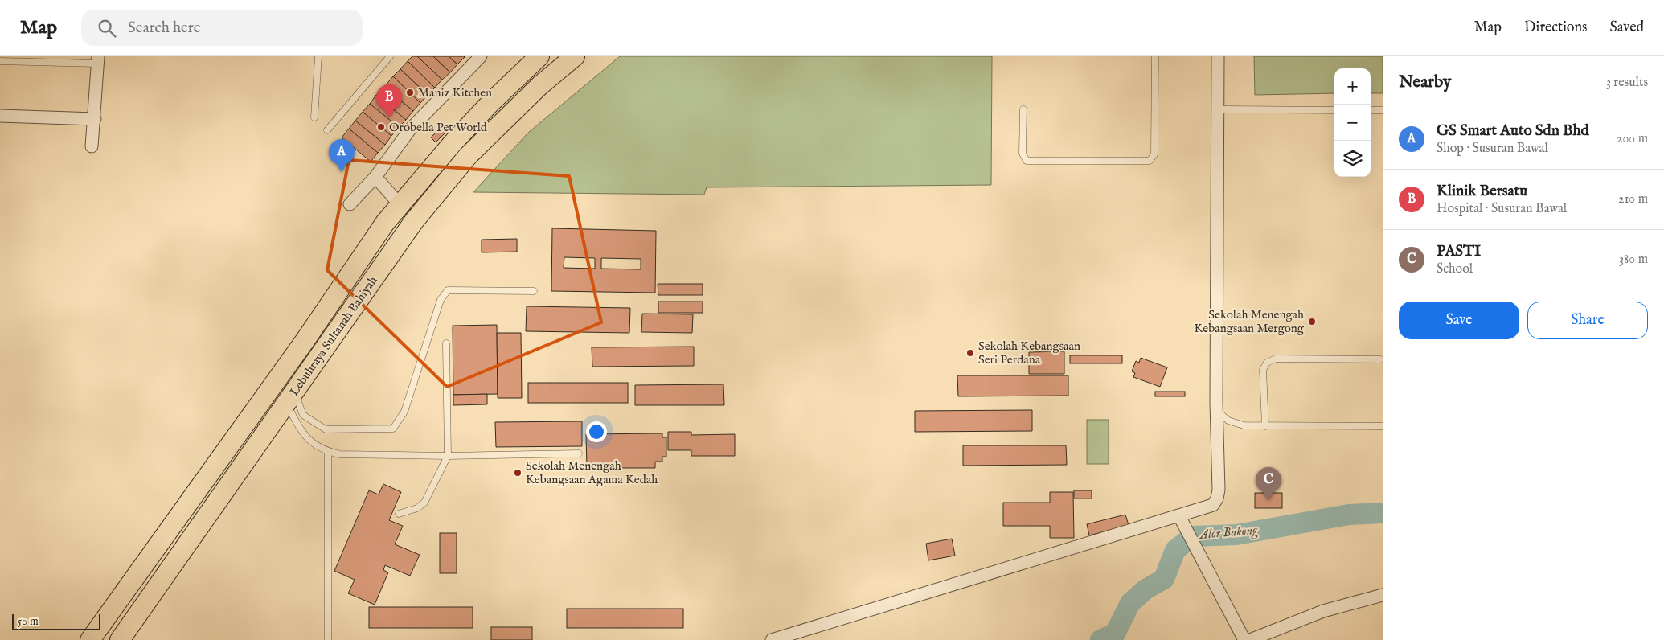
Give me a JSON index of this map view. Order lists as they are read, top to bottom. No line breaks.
{"streets":{"main road":["Lebuhraya Sultanah Bahiyah"]},"water":["Alor Bakong"],"places":["Maniz Kitchen","Orobella Pet World","Sekolah Menengah Kebangsaan Mergong","Sekolah Kebangsaan Seri Perdana","Sekolah Menengah Kebangsaan Agama Kedah"],"scale_bar":"50 m","page":{"header":"Map","search":"Search here","nav":["Map","Directions","Saved"],"heading":["Nearby","3 results"],"map_buttons":["+","−"],"pins":["B","A","C"],"list":[{"mark":"A","name":"GS Smart Auto Sdn Bhd","note":"Shop · Susuran Bawal","value":"200 m"},{"mark":"B","name":"Klinik Bersatu","note":"Hospital · Susuran Bawal","value":"210 m"},{"mark":"C","name":"PASTI","note":"School","value":"380 m"}],"buttons":["Save","Share"],"scale":"50 m"}}
